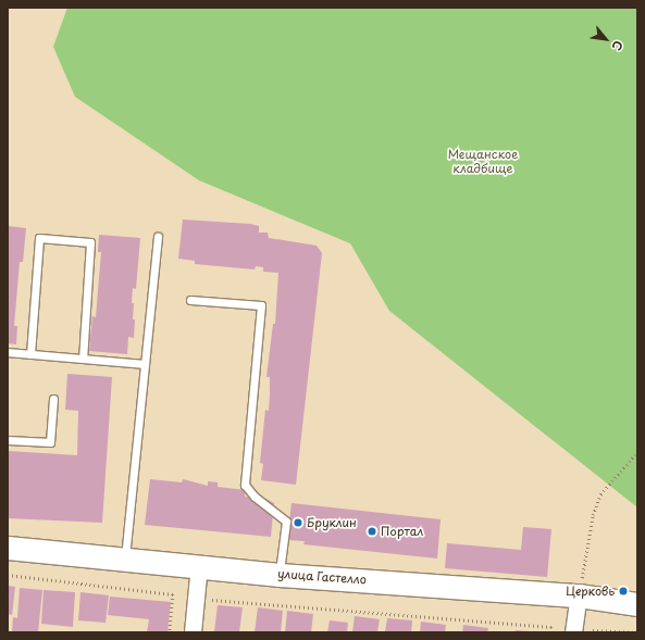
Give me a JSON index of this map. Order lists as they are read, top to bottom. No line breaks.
{"streets":{"street":["улица Гастелло"]},"parks":["Мещанское кладбище"],"places":["Бруклин","Портал","Церковь"],"north":"bottom right"}
